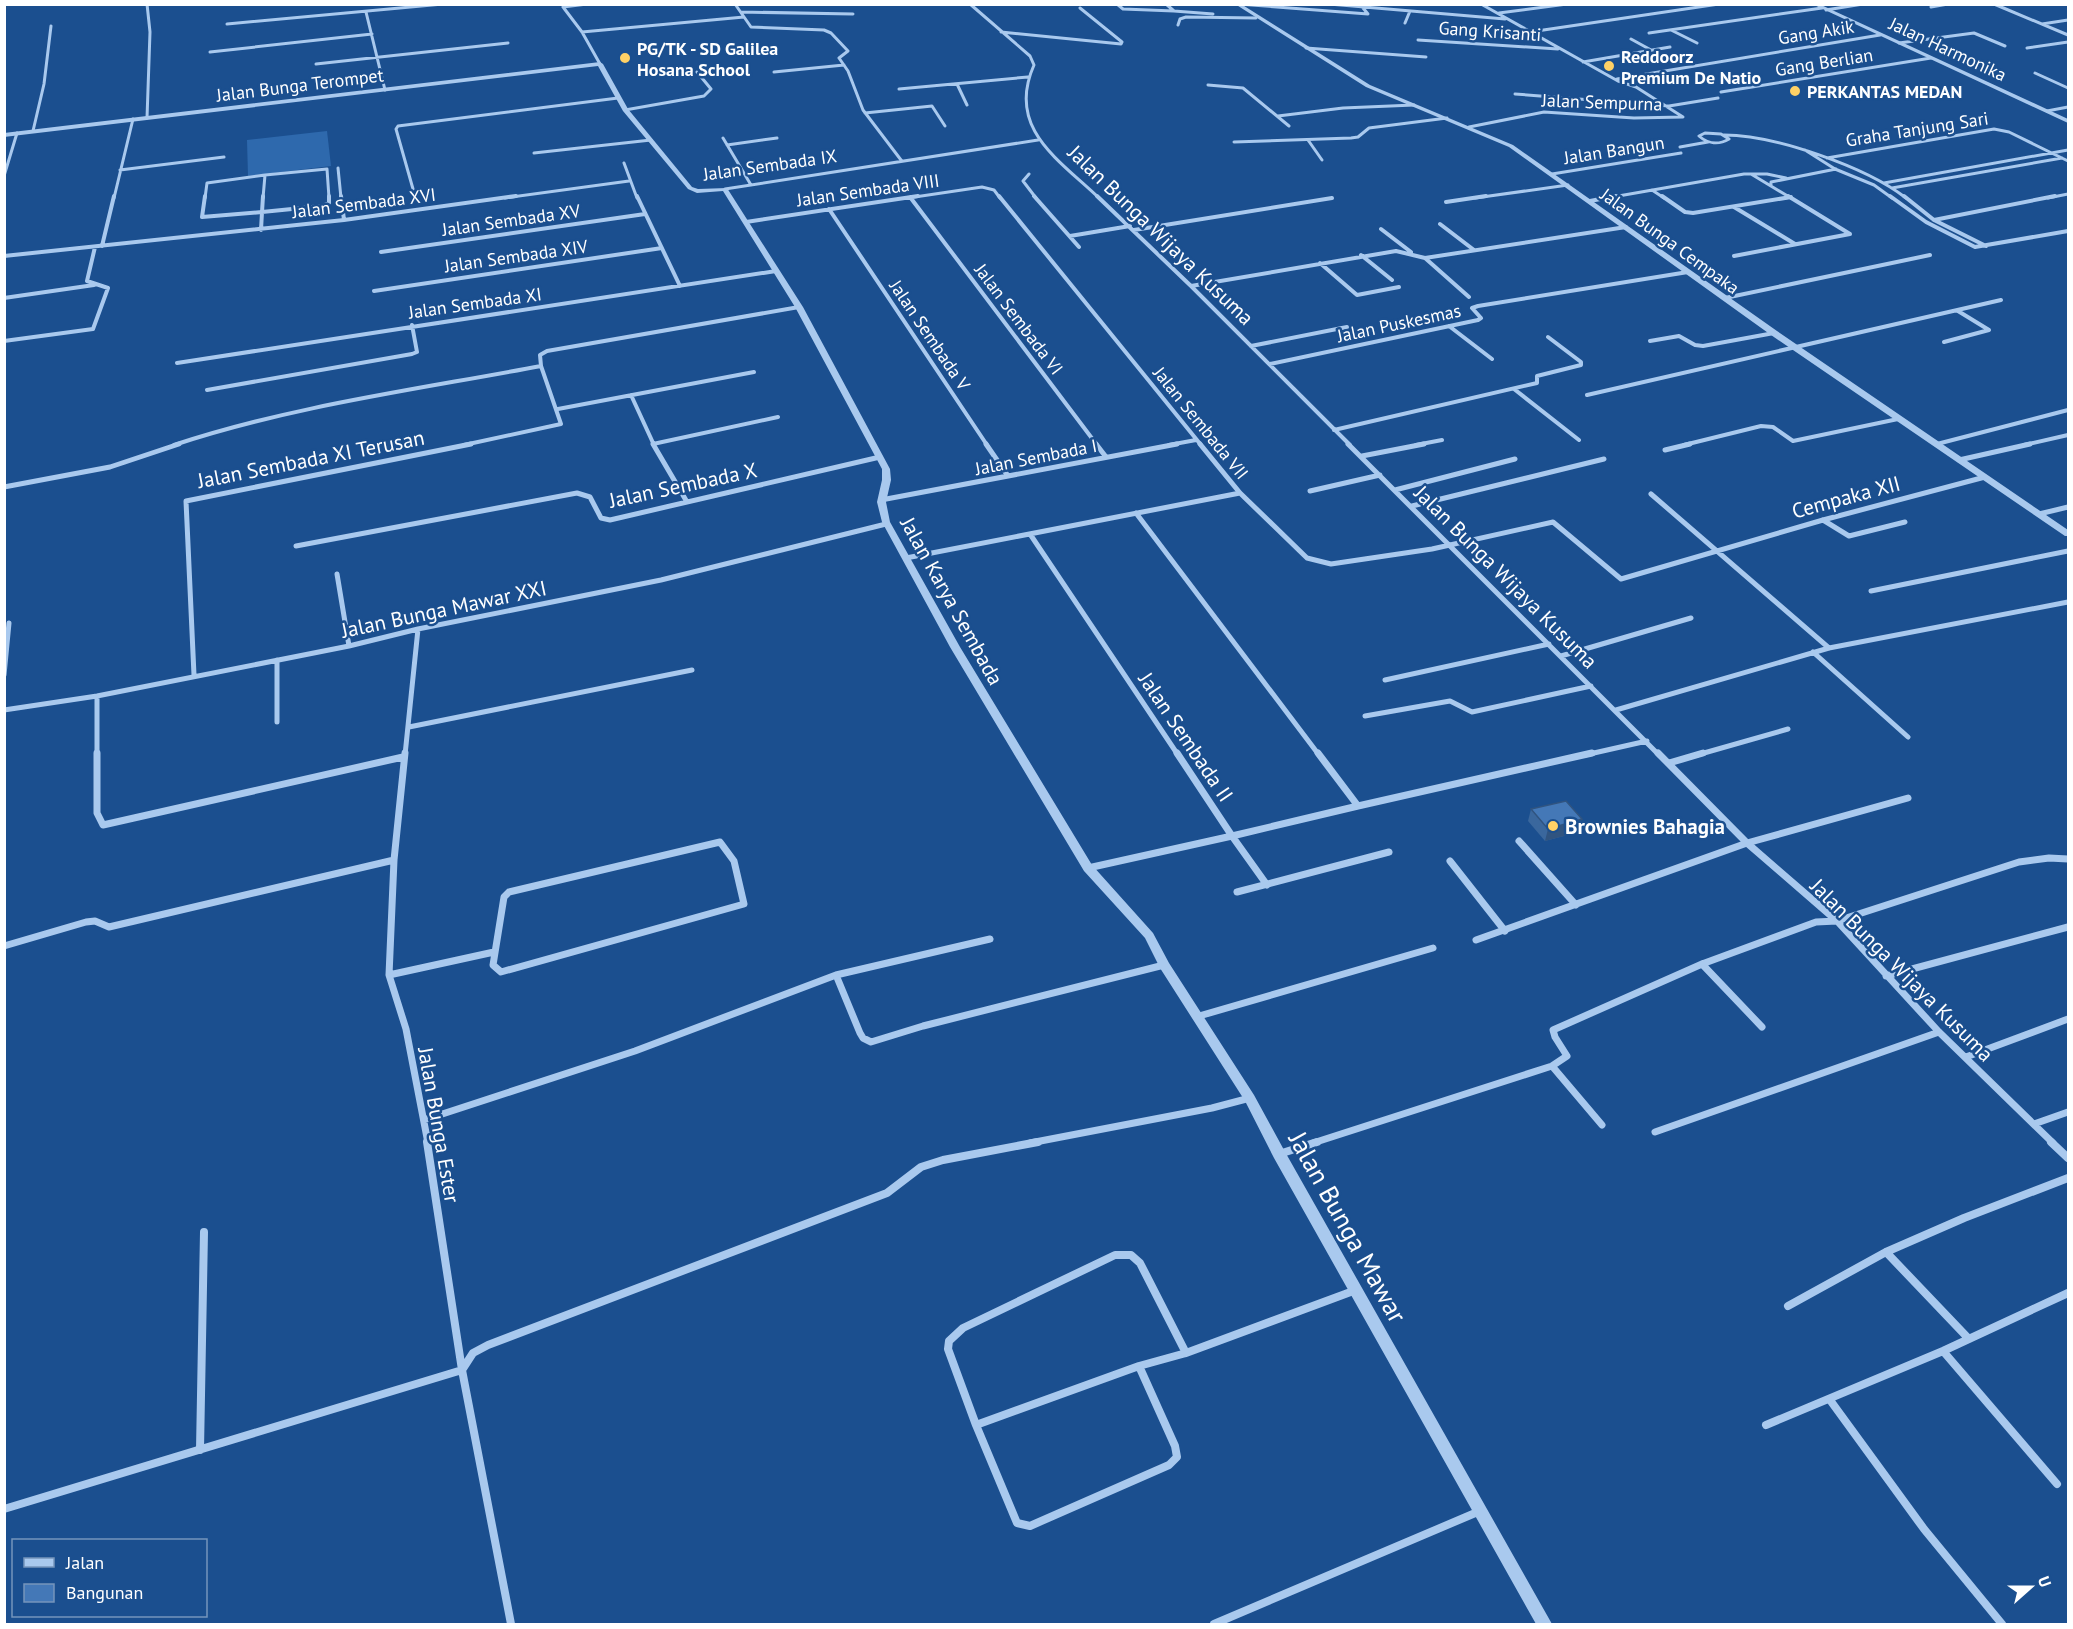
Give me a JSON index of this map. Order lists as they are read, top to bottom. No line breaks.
{"streets":{"street":["Gang Krisanti","Gang Akik","Jalan Harmonika","Gang Berlian","Jalan Bunga Terompet","Jalan Sempurna","Graha Tanjung Sari","Jalan Bangun","Jalan Sembada IX","Jalan Sembada VIII","Jalan Sembada XVI","Jalan Sembada XV","Jalan Bunga Wijaya Kusuma","Jalan Bunga Cempaka","Jalan Sembada XIV","Jalan Sembada XI","Jalan Sembada VI","Jalan Puskesmas","Jalan Sembada V","Jalan Sembada VII","Jalan Sembada I","Jalan Sembada XI Terusan","Jalan Sembada X","Cempaka XII","Jalan Karya Sembada","Jalan Bunga Mawar XXI","Jalan Sembada II","Jalan Bunga Ester","Jalan Bunga Mawar"]},"crossings":[["Gang Krisanti","Jalan Sempurna"],["Gang Akik","Jalan Harmonika"],["Gang Akik","Jalan Sempurna"],["Jalan Harmonika","Gang Berlian"],["Jalan Bunga Terompet","Jalan Sembada IX"],["Jalan Sempurna","Jalan Bunga Cempaka"],["Jalan Bangun","Jalan Bunga Cempaka"],["Jalan Sembada IX","Jalan Bunga Wijaya Kusuma"],["Jalan Sembada IX","Jalan Karya Sembada"],["Jalan Sembada VIII","Jalan Sembada VI"],["Jalan Sembada VIII","Jalan Sembada V"],["Jalan Sembada VIII","Jalan Sembada VII"],["Jalan Sembada VIII","Jalan Karya Sembada"],["Jalan Bunga Wijaya Kusuma","Jalan Puskesmas"],["Jalan Bunga Wijaya Kusuma","Cempaka XII"],["Jalan Bunga Cempaka","Jalan Puskesmas"],["Jalan Bunga Cempaka","Cempaka XII"],["Jalan Sembada XI","Jalan Karya Sembada"],["Jalan Sembada VI","Jalan Sembada I"],["Jalan Sembada V","Jalan Sembada I"],["Jalan Sembada VII","Jalan Sembada I"],["Jalan Sembada VII","Jalan Karya Sembada"],["Jalan Sembada VII","Jalan Sembada II"],["Jalan Sembada I","Jalan Karya Sembada"],["Jalan Sembada XI Terusan","Jalan Bunga Mawar XXI"],["Jalan Sembada X","Jalan Karya Sembada"],["Jalan Karya Sembada","Jalan Bunga Mawar XXI"],["Jalan Karya Sembada","Jalan Bunga Mawar"],["Jalan Bunga Mawar XXI","Jalan Bunga Ester"]],"places":["PG/TK - SD Galilea Hosana School","Reddoorz Premium De Natio","PERKANTAS MEDAN","Brownies Bahagia"],"legend":["Jalan","Bangunan"],"north":"right"}
